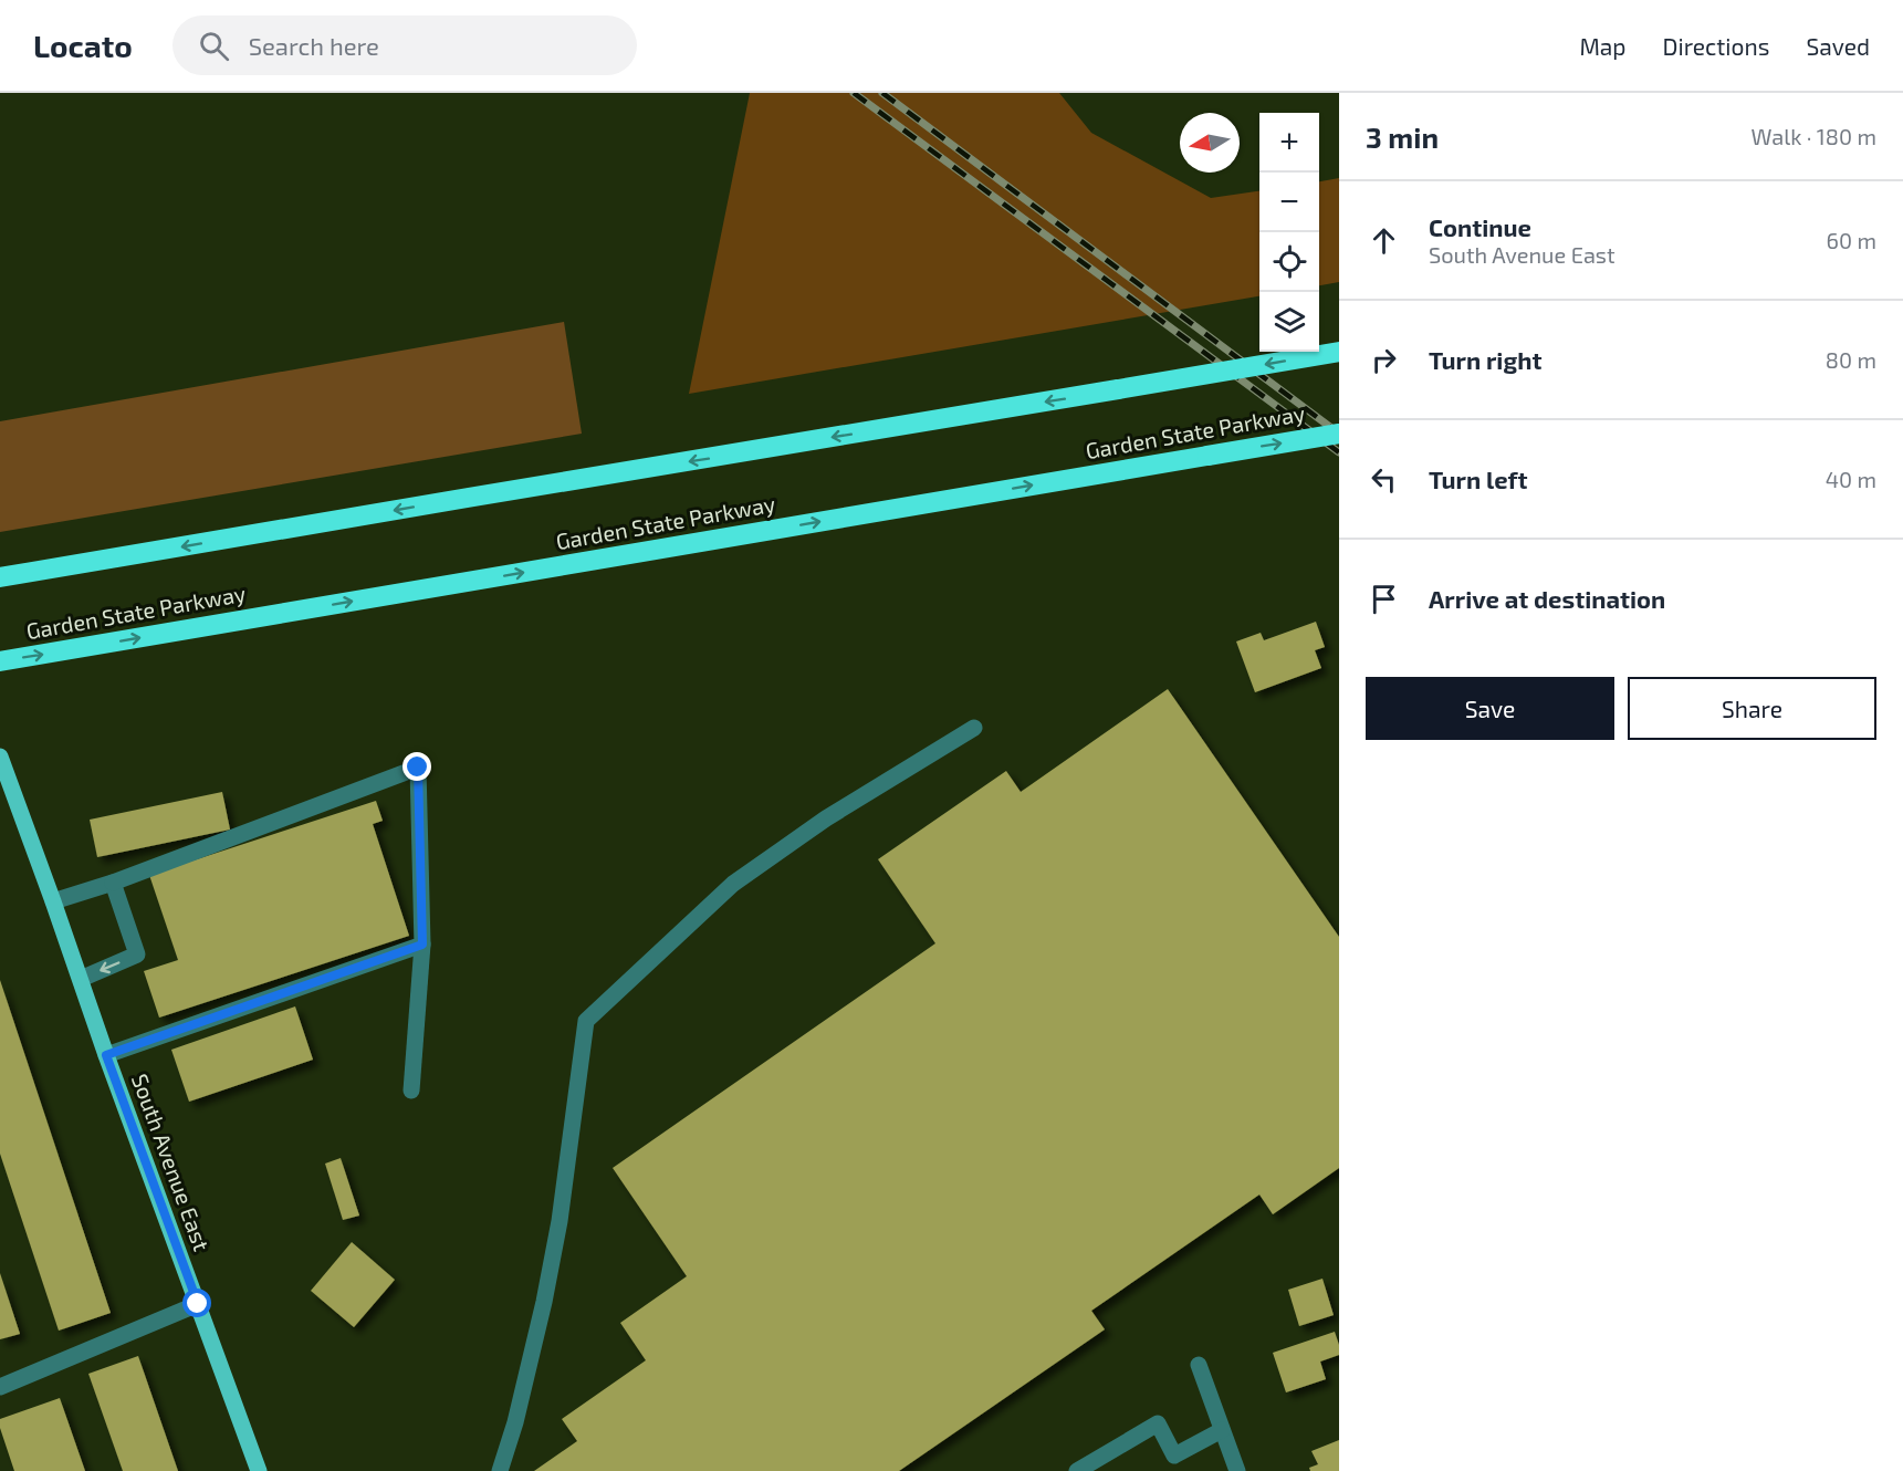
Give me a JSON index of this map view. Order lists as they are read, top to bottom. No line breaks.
{"streets":{"highway":["Garden State Parkway"],"main road":["South Avenue East"]},"north":"left","page":{"header":"Locato","search":"Search here","nav":["Map","Directions","Saved"],"heading":["3 min","Walk · 180 m"],"map_buttons":["+","−"],"list":[["Continue","South Avenue East","60 m"],["Turn right","80 m"],["Turn left","40 m"],"Arrive at destination"],"buttons":["Save","Share"]}}
